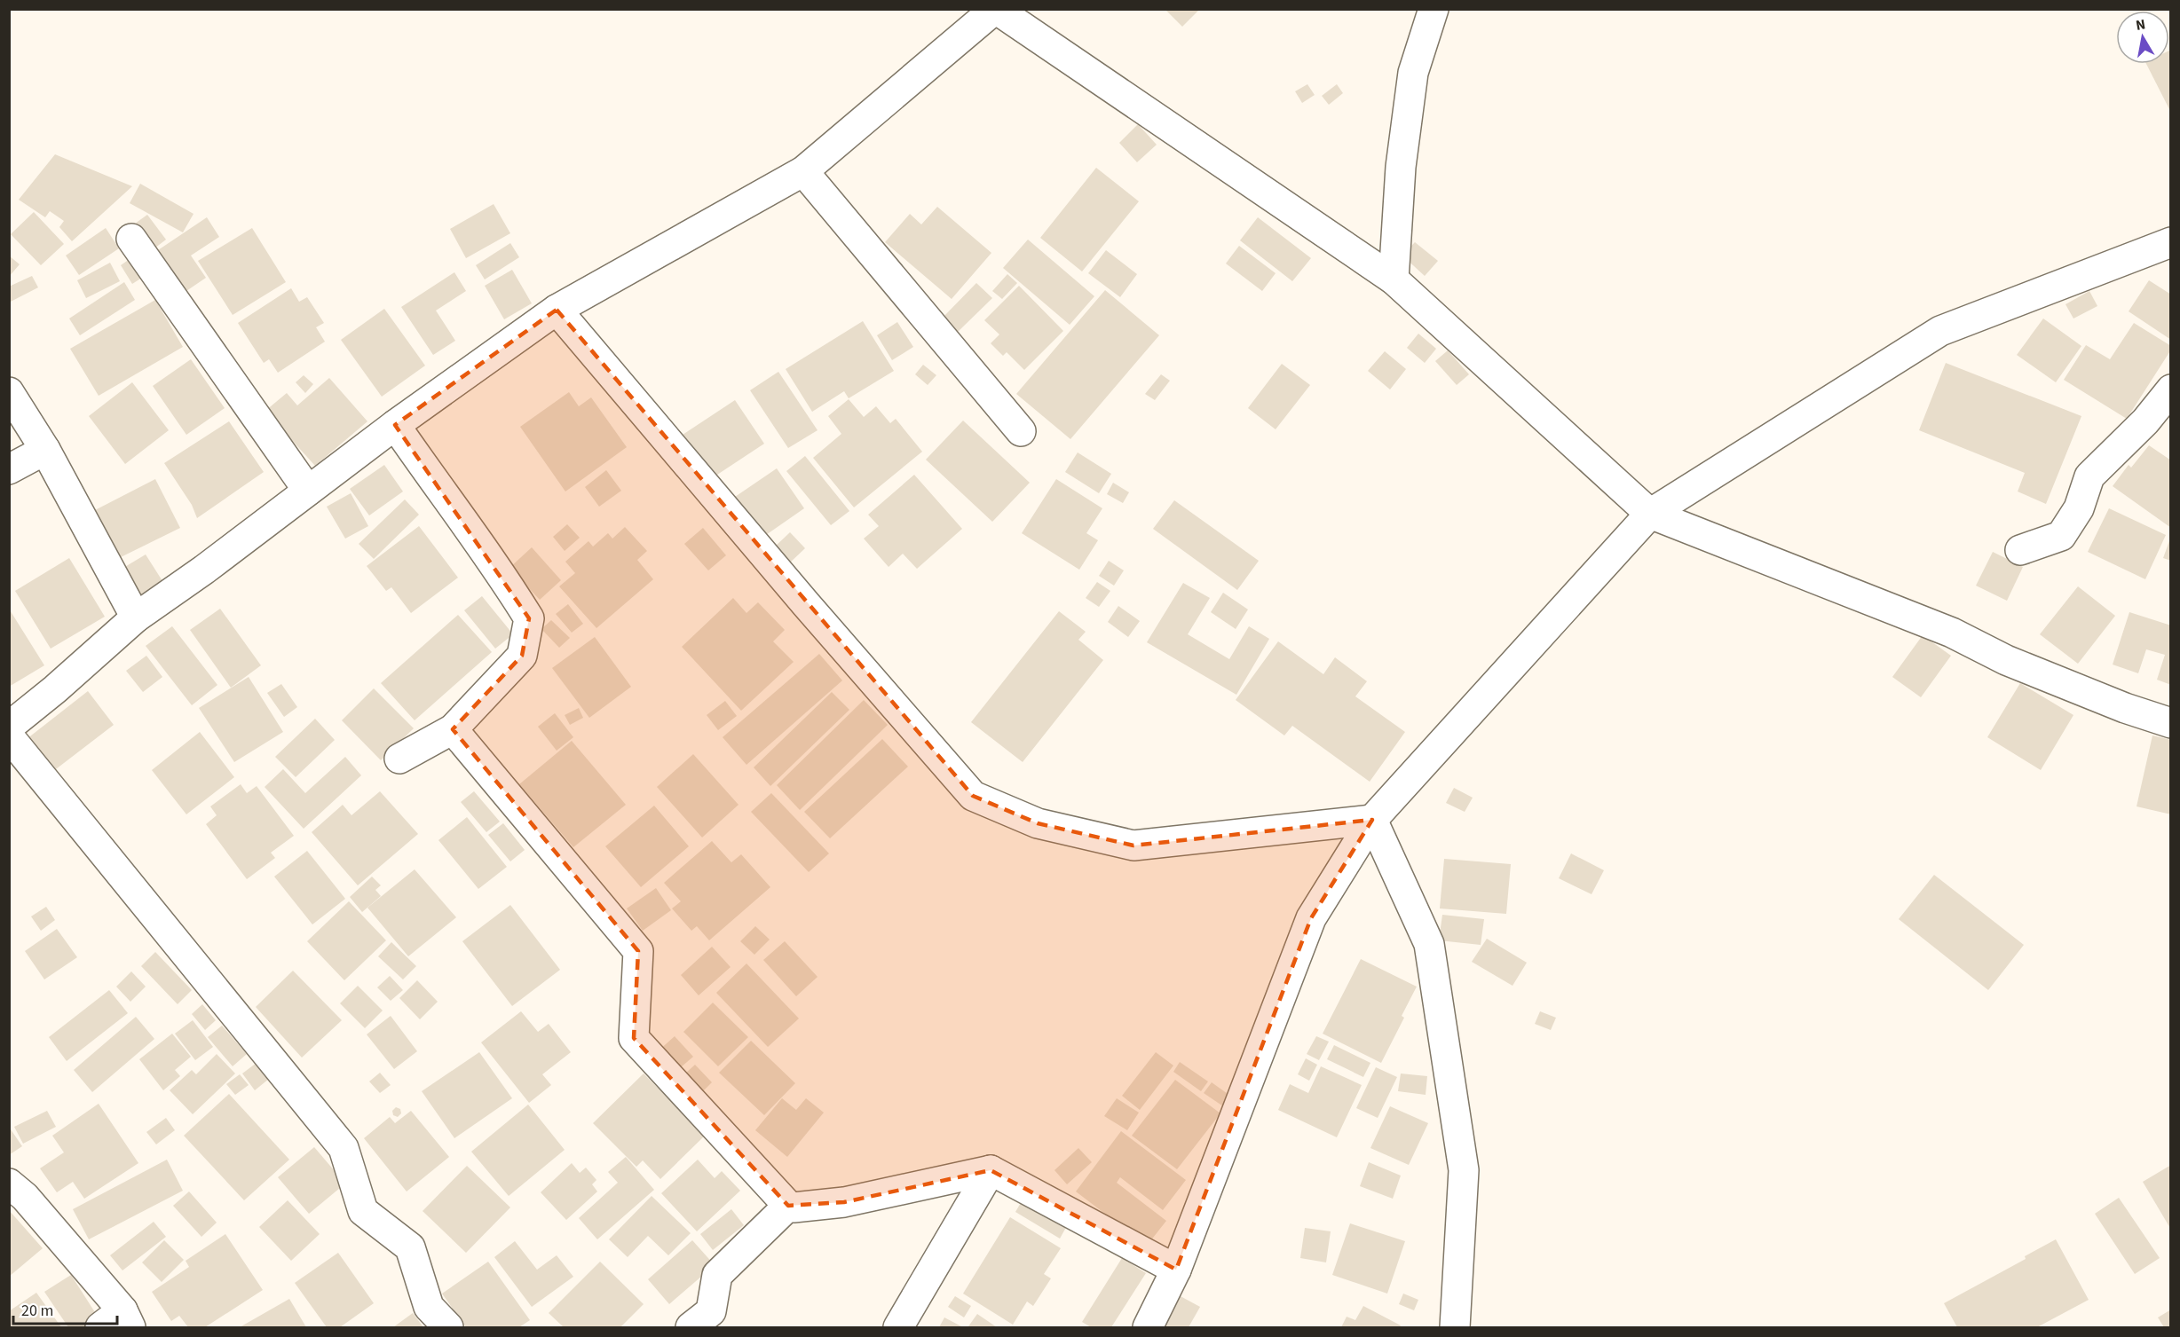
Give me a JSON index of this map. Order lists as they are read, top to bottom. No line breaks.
{"scale_bar":"20 m","north":"top"}
